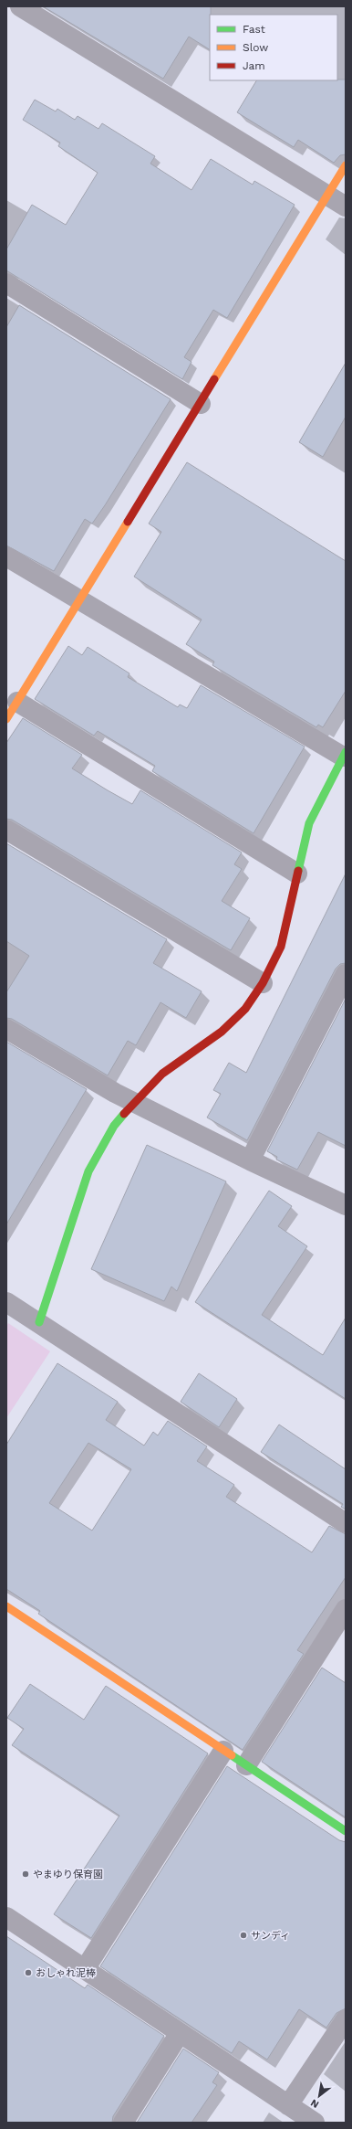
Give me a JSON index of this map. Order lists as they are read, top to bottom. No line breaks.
{"places":["やまゆり保育園","サンディ","おしゃれ泥棒"],"legend":["Fast","Slow","Jam"],"north":"bottom left"}
